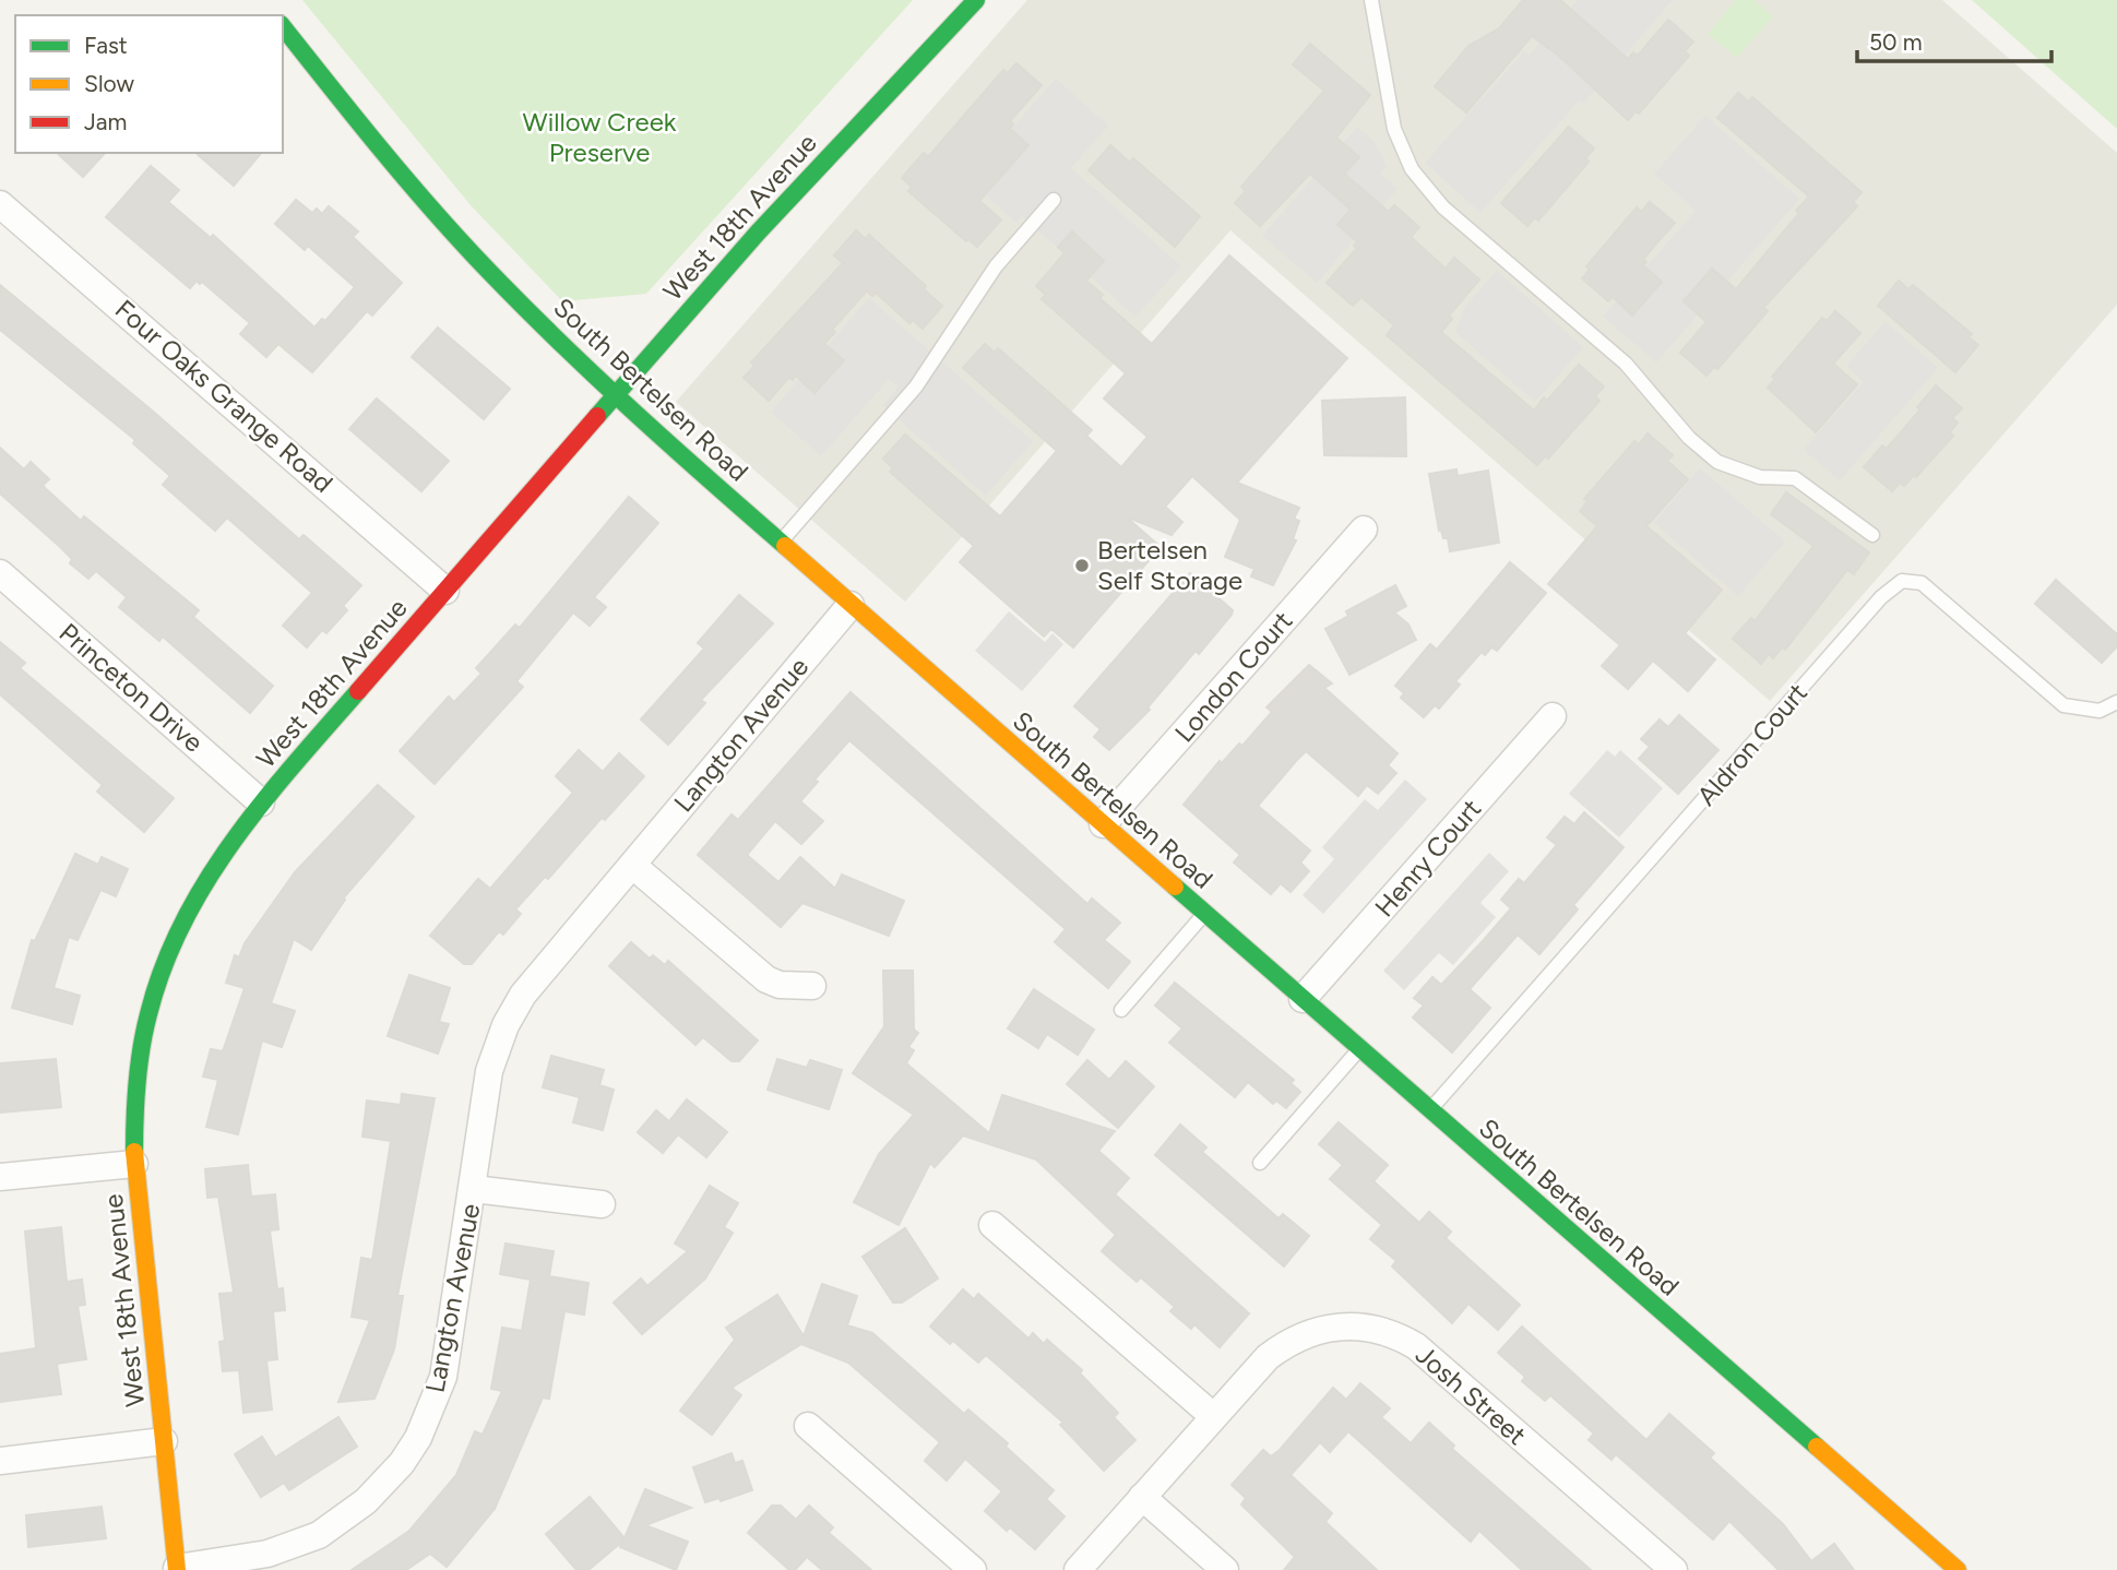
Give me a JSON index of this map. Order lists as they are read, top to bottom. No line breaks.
{"streets":{"main road":["West 18th Avenue","South Bertelsen Road"],"street":["Four Oaks Grange Road","London Court","Princeton Drive","Langton Avenue","Henry Court","Josh Street"],"lane":["Aldron Court"]},"crossings":[["West 18th Avenue","South Bertelsen Road"],["West 18th Avenue","Four Oaks Grange Road"],["West 18th Avenue","Princeton Drive"],["West 18th Avenue","Langton Avenue"],["South Bertelsen Road","London Court"],["South Bertelsen Road","Langton Avenue"],["South Bertelsen Road","Aldron Court"],["South Bertelsen Road","Henry Court"]],"parks":["Willow Creek Preserve"],"places":["Bertelsen Self Storage"],"legend":["Fast","Slow","Jam"],"scale_bar":"50 m"}
